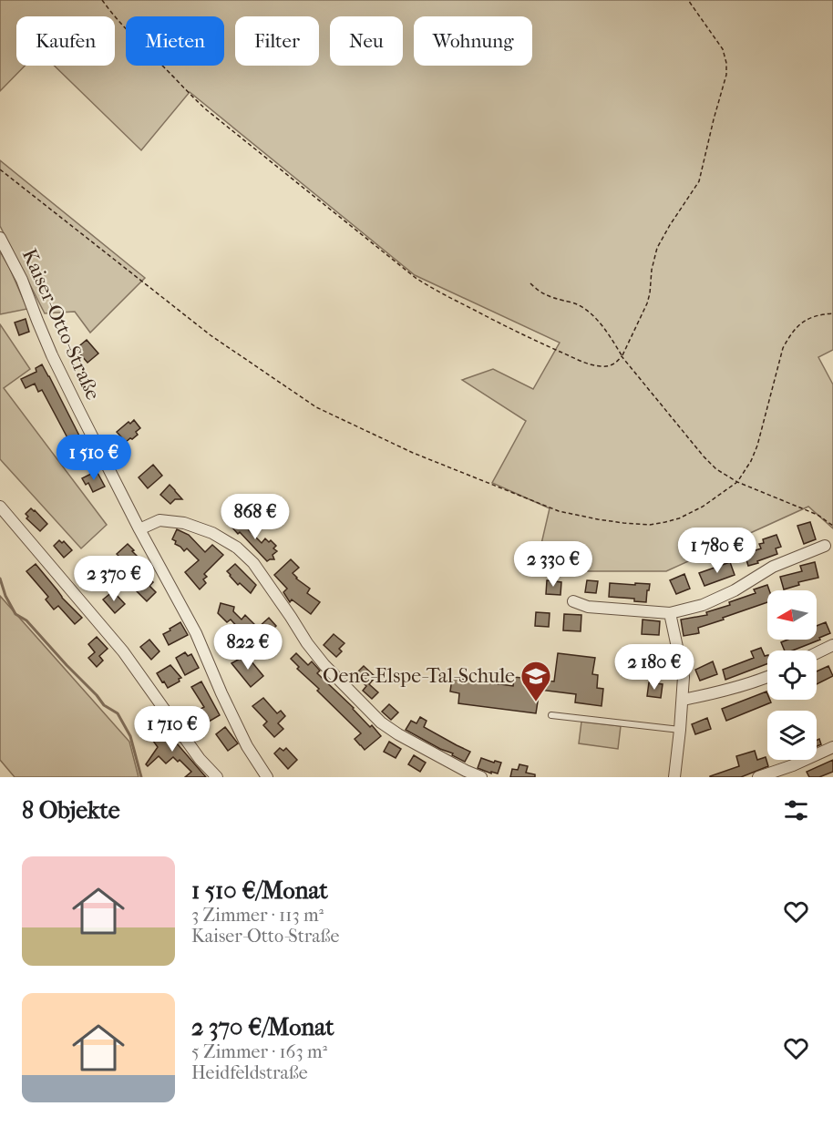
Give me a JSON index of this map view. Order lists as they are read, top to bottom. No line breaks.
{"streets":{"street":["Kaiser-Otto-Straße"]},"places":{"school or university":["Oene-Elspe-Tal-Schule"]},"north":"left","page":{"chip":["Kaufen","Mieten","Filter","Neu","Wohnung"],"price":["1 510 €","868 €","1 780 €","2 330 €","2 370 €","822 €","2 180 €","1 710 €"],"heading":"8 Objekte","list":[{"name":"1 510 €/Monat","note":"3 Zimmer · 113 m² · Kaiser-Otto-Straße"},{"name":"2 370 €/Monat","note":"5 Zimmer · 163 m² · Heidfeldstraße"}]}}
